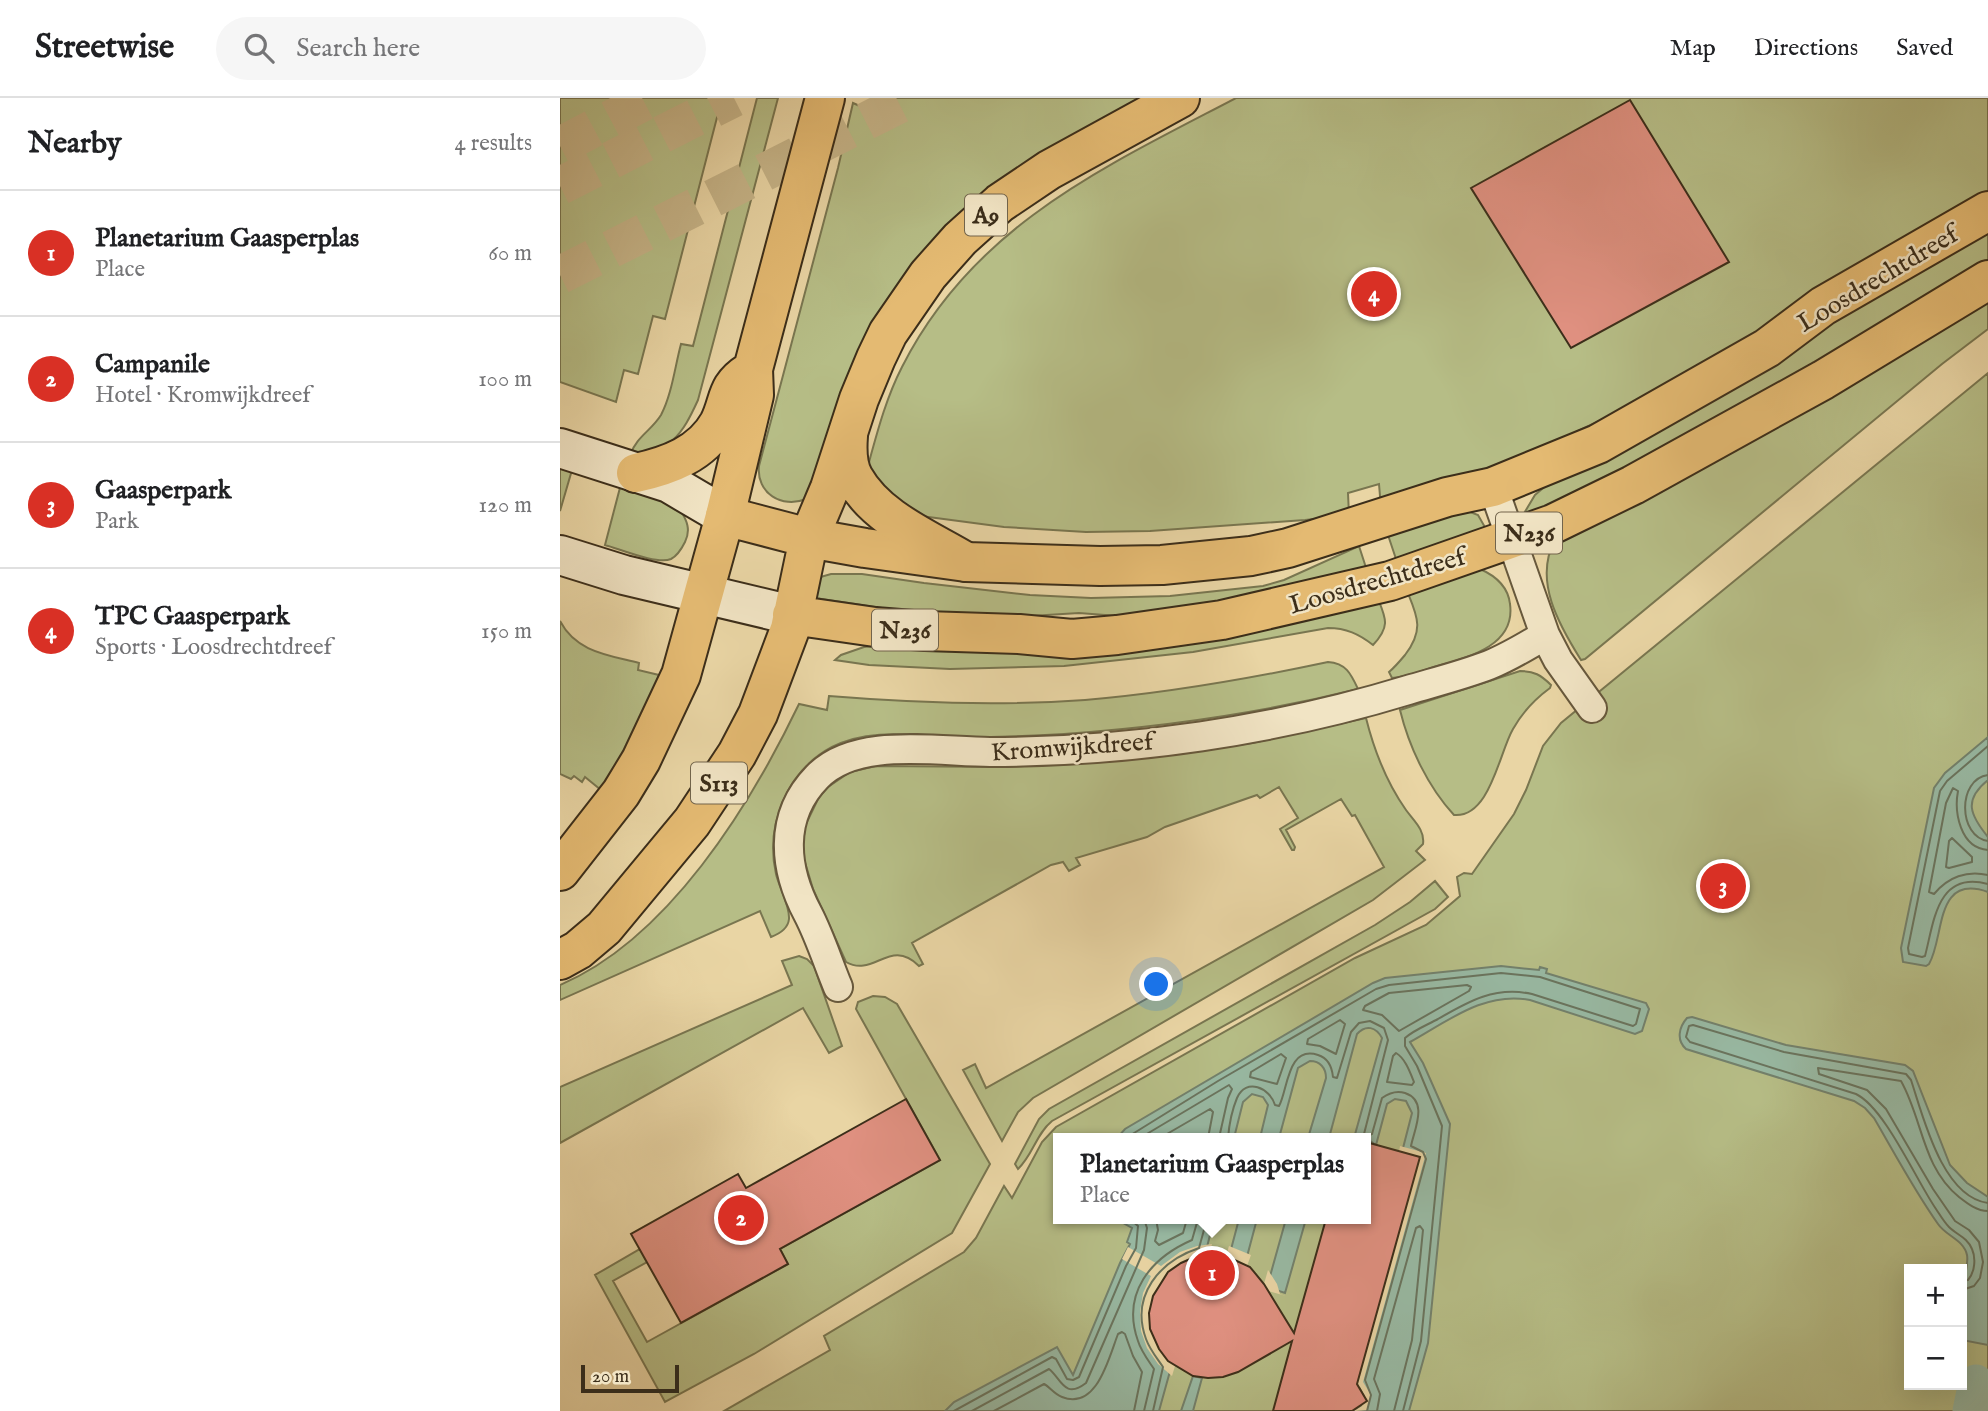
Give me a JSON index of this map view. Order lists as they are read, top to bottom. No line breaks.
{"streets":{"main road":["A9","Loosdrechtdreef","N236","S113"],"street":["Kromwijkdreef"]},"crossings":[["A9","Loosdrechtdreef"],["A9","S113"],["Loosdrechtdreef","S113"]],"scale_bar":"20 m","page":{"header":"Streetwise","search":"Search here","nav":["Map","Directions","Saved"],"heading":["Nearby","4 results"],"list":[{"mark":"1","name":"Planetarium Gaasperplas","note":"Place","value":"60 m"},{"mark":"2","name":"Campanile","note":"Hotel · Kromwijkdreef","value":"100 m"},{"mark":"3","name":"Gaasperpark","note":"Park","value":"120 m"},{"mark":"4","name":"TPC Gaasperpark","note":"Sports · Loosdrechtdreef","value":"150 m"}],"pins":["4","3","2","1"],"popup":["Planetarium Gaasperplas","Place"],"map_buttons":["+","−"],"scale":"20 m"}}
